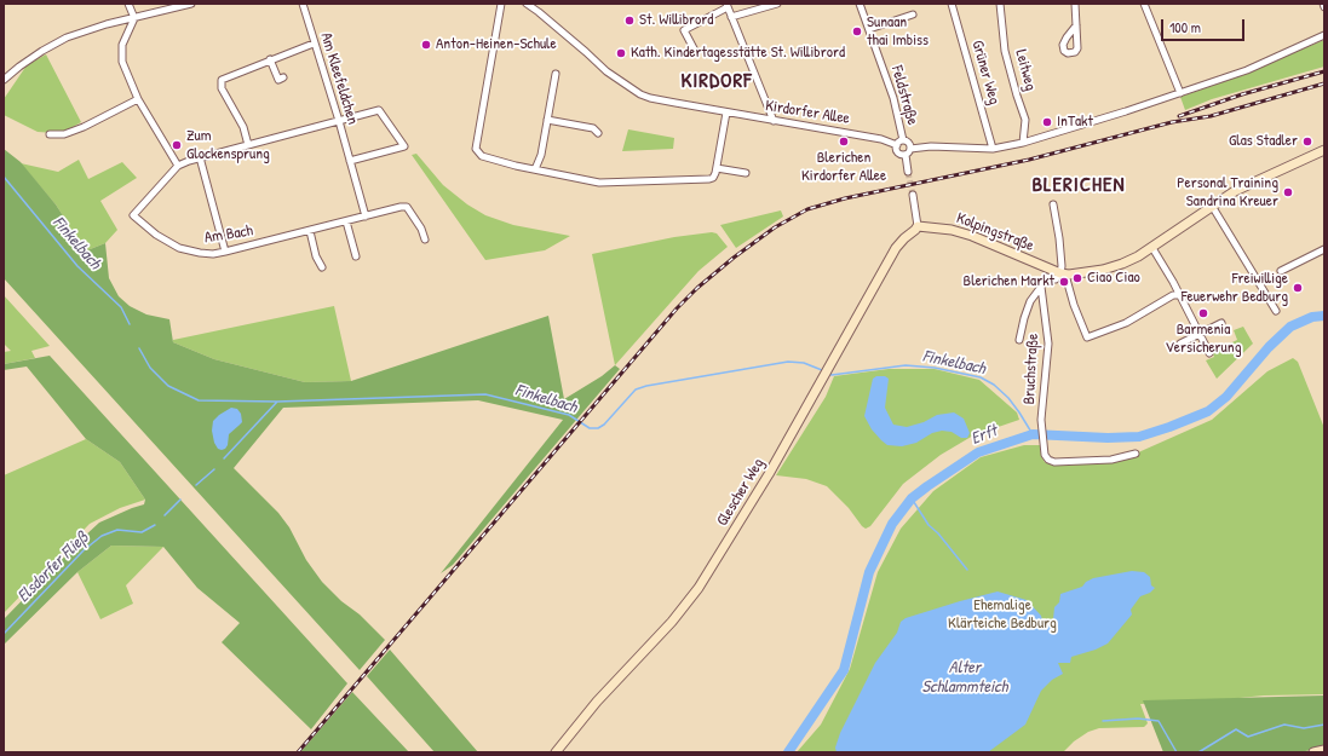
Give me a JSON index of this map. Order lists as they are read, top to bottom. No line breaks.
{"streets":{"street":["Leitweg","Grüner Weg","Am Kleefeldchen","Feldstraße","Kirdorfer Allee","Kolpingstraße","Am Bach","Bruchstraße","Glescher Weg"]},"crossings":[["Am Kleefeldchen","Am Bach"],["Feldstraße","Kirdorfer Allee"],["Kolpingstraße","Glescher Weg"]],"districts":["KIRDORF","BLERICHEN"],"water":["Finkelbach","Erft","Elsdorfer Fließ","Alter Schlammteich"],"parks":["Ehemalige Klärteiche Bedburg"],"places":["St. Willibrord","Sunaan thai Imbiss","Anton-Heinen-Schule","Kath. Kindertagesstätte St. Willibrord","InTakt","Blerichen Kirdorfer Allee","Glas Stadler","Zum Glockensprung","Personal Training Sandrina Kreuer","Ciao Ciao","Blerichen Markt","Freiwillige Feuerwehr Bedburg","Barmenia Versicherung"],"scale_bar":"100 m"}
